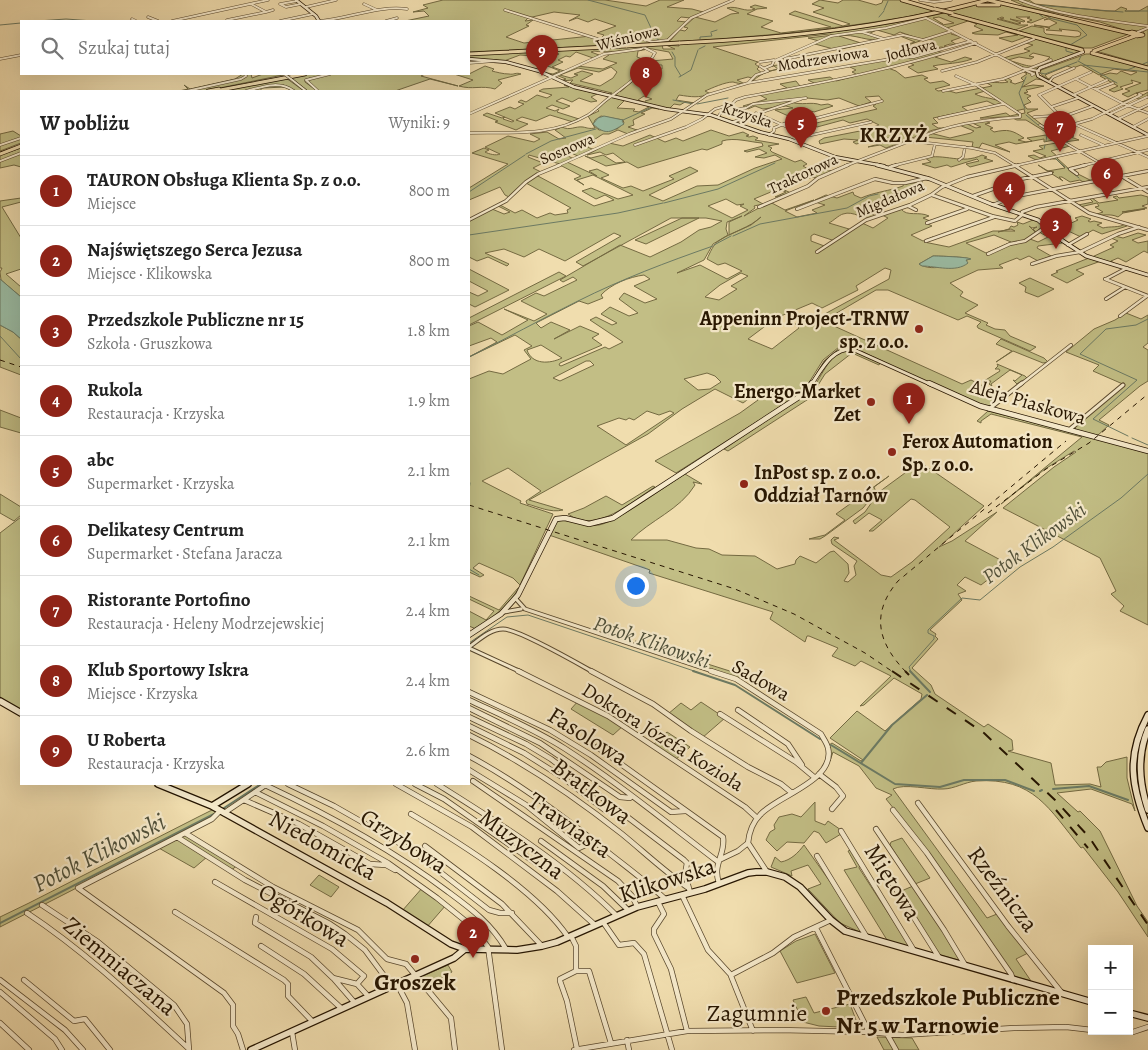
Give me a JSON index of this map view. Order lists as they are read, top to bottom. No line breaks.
{"streets":{"street":["Wiśniowa","Jodłowa","Modrzewiowa","Krzyska","Sosnowa","Traktorowa","Migdałowa","Aleja Piaskowa","Sadowa","Fasolowa","Doktora Józefa Kozioła","Bratkowa","Trawiasta","Grzybowa","Muzyczna","Niedomicka","Klikowska","Miętowa","Rzeźnicza","Ogórkowa","Ziemniaczana","Zagumnie"]},"crossings":[["Wiśniowa","Krzyska"],["Jodłowa","Krzyska"],["Modrzewiowa","Krzyska"],["Modrzewiowa","Sosnowa"],["Krzyska","Sosnowa"],["Krzyska","Traktorowa"],["Krzyska","Migdałowa"],["Bratkowa","Klikowska"],["Trawiasta","Klikowska"],["Grzybowa","Klikowska"],["Muzyczna","Klikowska"],["Niedomicka","Klikowska"],["Klikowska","Miętowa"],["Klikowska","Rzeźnicza"]],"districts":["KRZYŻ"],"water":["Potok Klikowski"],"places":["Appeninn Project-TRNW sp. z o.o.","Energo-Market Zet","Ferox Automation Sp. z o.o.","InPost sp. z o.o. Oddział Tarnów","Groszek","Przedszkole Publiczne Nr 5 w Tarnowie"],"page":{"search":"Szukaj tutaj","pins":["9","8","5","7","6","4","3","1","2"],"heading":["W pobliżu","Wyniki: 9"],"list":[{"mark":"1","name":"TAURON Obsługa Klienta Sp. z o.o.","note":"Miejsce","value":"800 m"},{"mark":"2","name":"Najświętszego Serca Jezusa","note":"Miejsce · Klikowska","value":"800 m"},{"mark":"3","name":"Przedszkole Publiczne nr 15","note":"Szkoła · Gruszkowa","value":"1.8 km"},{"mark":"4","name":"Rukola","note":"Restauracja · Krzyska","value":"1.9 km"},{"mark":"5","name":"abc","note":"Supermarket · Krzyska","value":"2.1 km"},{"mark":"6","name":"Delikatesy Centrum","note":"Supermarket · Stefana Jaracza","value":"2.1 km"},{"mark":"7","name":"Ristorante Portofino","note":"Restauracja · Heleny Modrzejewskiej","value":"2.4 km"},{"mark":"8","name":"Klub Sportowy Iskra","note":"Miejsce · Krzyska","value":"2.4 km"},{"mark":"9","name":"U Roberta","note":"Restauracja · Krzyska","value":"2.6 km"}],"map_buttons":["+","−"]}}
